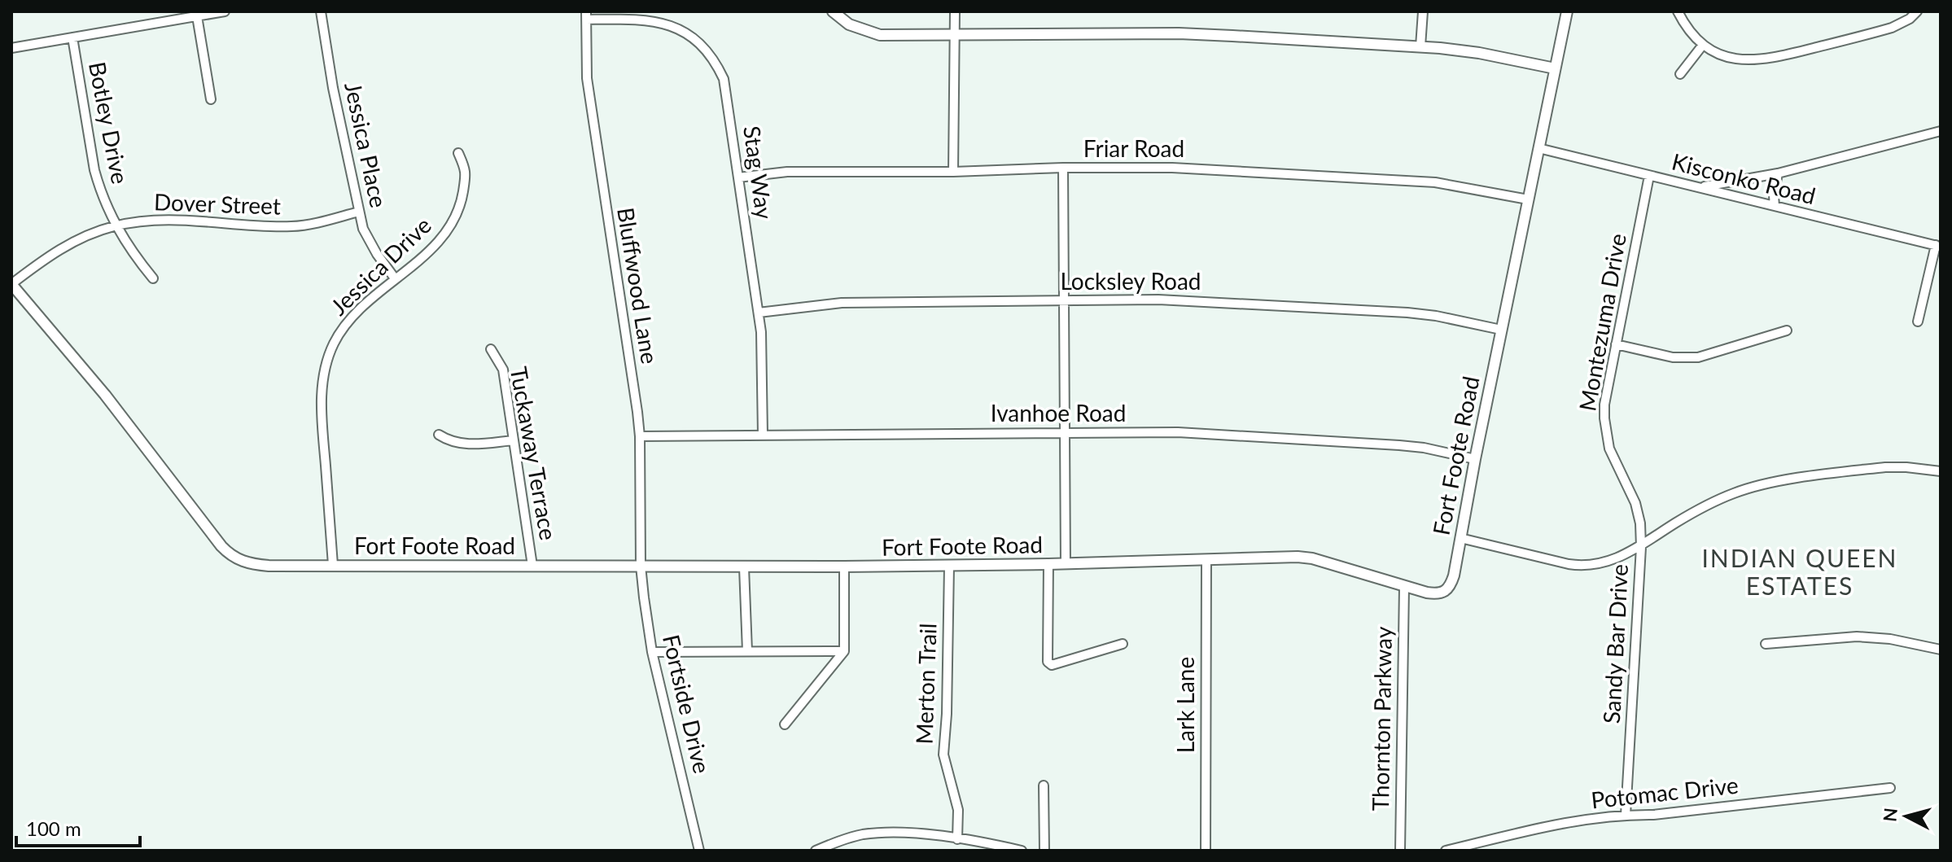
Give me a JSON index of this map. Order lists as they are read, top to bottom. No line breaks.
{"streets":{"street":["Botley Drive","Jessica Place","Friar Road","Stag Way","Kisconko Road","Dover Street","Jessica Drive","Locksley Road","Bluffwood Lane","Montezuma Drive","Ivanhoe Road","Tuckaway Terrace","Fort Foote Road","Sandy Bar Drive","Merton Trail","Fortside Drive","Lark Lane","Thornton Parkway","Potomac Drive"]},"crossings":[["Botley Drive","Dover Street"],["Jessica Place","Dover Street"],["Jessica Place","Jessica Drive"],["Friar Road","Stag Way"],["Friar Road","Fort Foote Road"],["Stag Way","Locksley Road"],["Stag Way","Bluffwood Lane"],["Stag Way","Ivanhoe Road"],["Kisconko Road","Montezuma Drive"],["Kisconko Road","Fort Foote Road"],["Dover Street","Fort Foote Road"],["Jessica Drive","Fort Foote Road"],["Locksley Road","Fort Foote Road"],["Bluffwood Lane","Ivanhoe Road"],["Bluffwood Lane","Fort Foote Road"],["Bluffwood Lane","Fortside Drive"],["Montezuma Drive","Sandy Bar Drive"],["Ivanhoe Road","Fort Foote Road"],["Tuckaway Terrace","Fort Foote Road"],["Fort Foote Road","Sandy Bar Drive"],["Fort Foote Road","Merton Trail"],["Fort Foote Road","Fortside Drive"],["Fort Foote Road","Lark Lane"],["Fort Foote Road","Thornton Parkway"],["Sandy Bar Drive","Potomac Drive"]],"districts":["INDIAN QUEEN ESTATES"],"scale_bar":"100 m","north":"left"}
